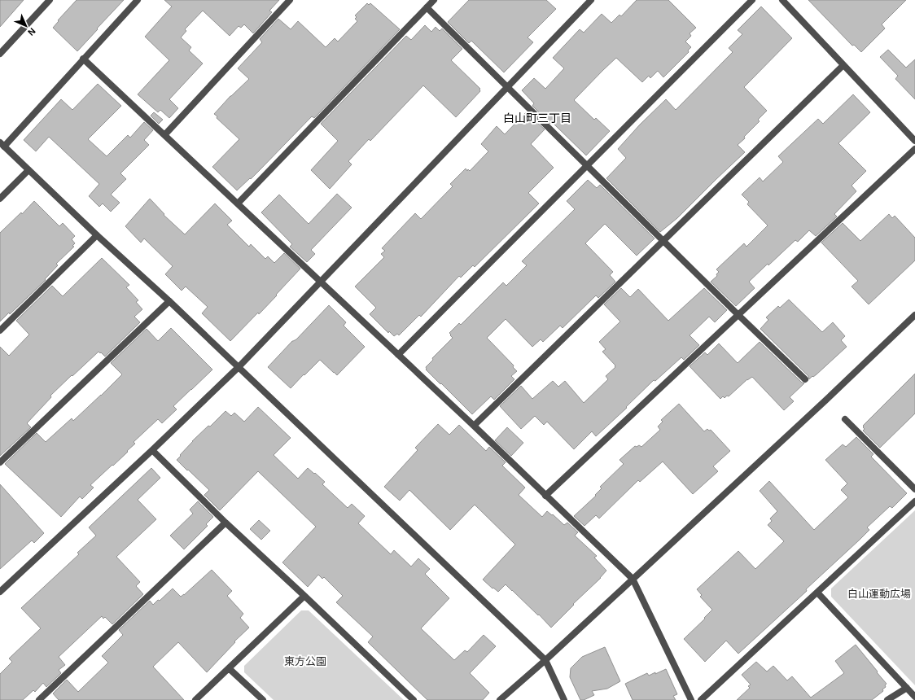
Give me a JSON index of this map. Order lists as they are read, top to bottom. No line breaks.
{"districts":["白山町三丁目"],"parks":["白山運動広場","東方公園"],"north":"bottom right"}
